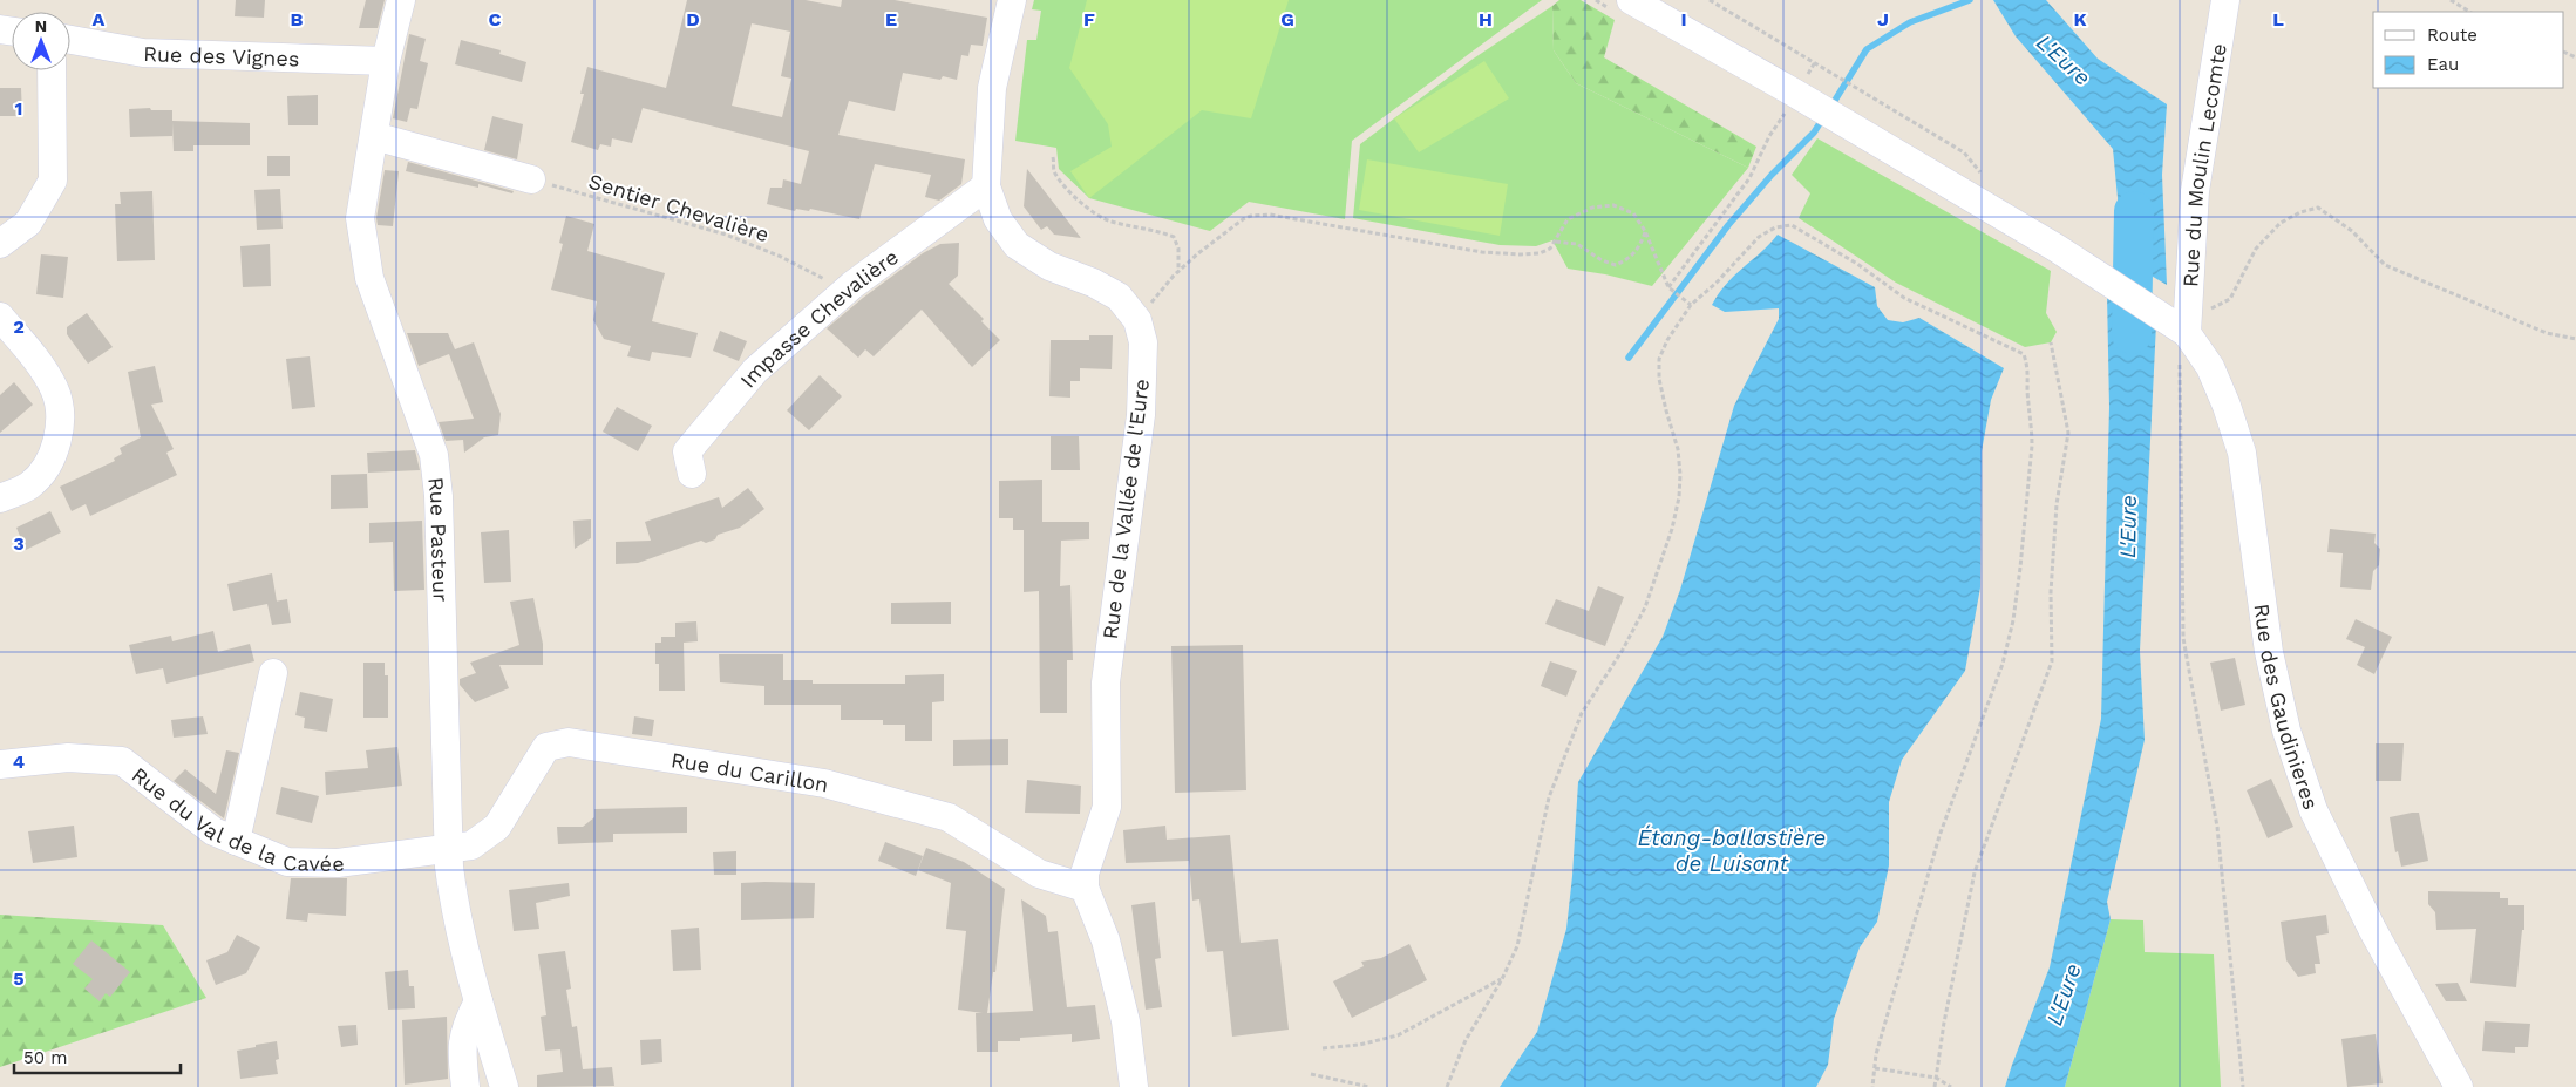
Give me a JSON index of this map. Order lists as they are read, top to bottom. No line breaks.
{"streets":{"street":["Rue des Vignes","Rue du Moulin Lecomte","Impasse Chevalière","Rue de la Vallée de l'Eure","Rue Pasteur","Rue des Gaudinieres","Rue du Carillon","Rue du Val de la Cavée"],"path":["Sentier Chevalière"]},"crossings":[["Rue des Vignes","Rue Pasteur"],["Rue du Moulin Lecomte","Rue des Gaudinieres"],["Sentier Chevalière","Impasse Chevalière"],["Impasse Chevalière","Rue de la Vallée de l'Eure"],["Rue de la Vallée de l'Eure","Rue du Carillon"],["Rue Pasteur","Rue du Carillon"],["Rue Pasteur","Rue du Val de la Cavée"],["Rue du Carillon","Rue du Val de la Cavée"]],"water":["L'Eure","Étang-ballastière de Luisant"],"legend":["Route","Eau"],"scale_bar":"50 m","north":"top","grid":{"columns":["A","B","C","D","E","F","G","H","I","J","K","L"],"rows":["1","2","3","4","5"]}}
